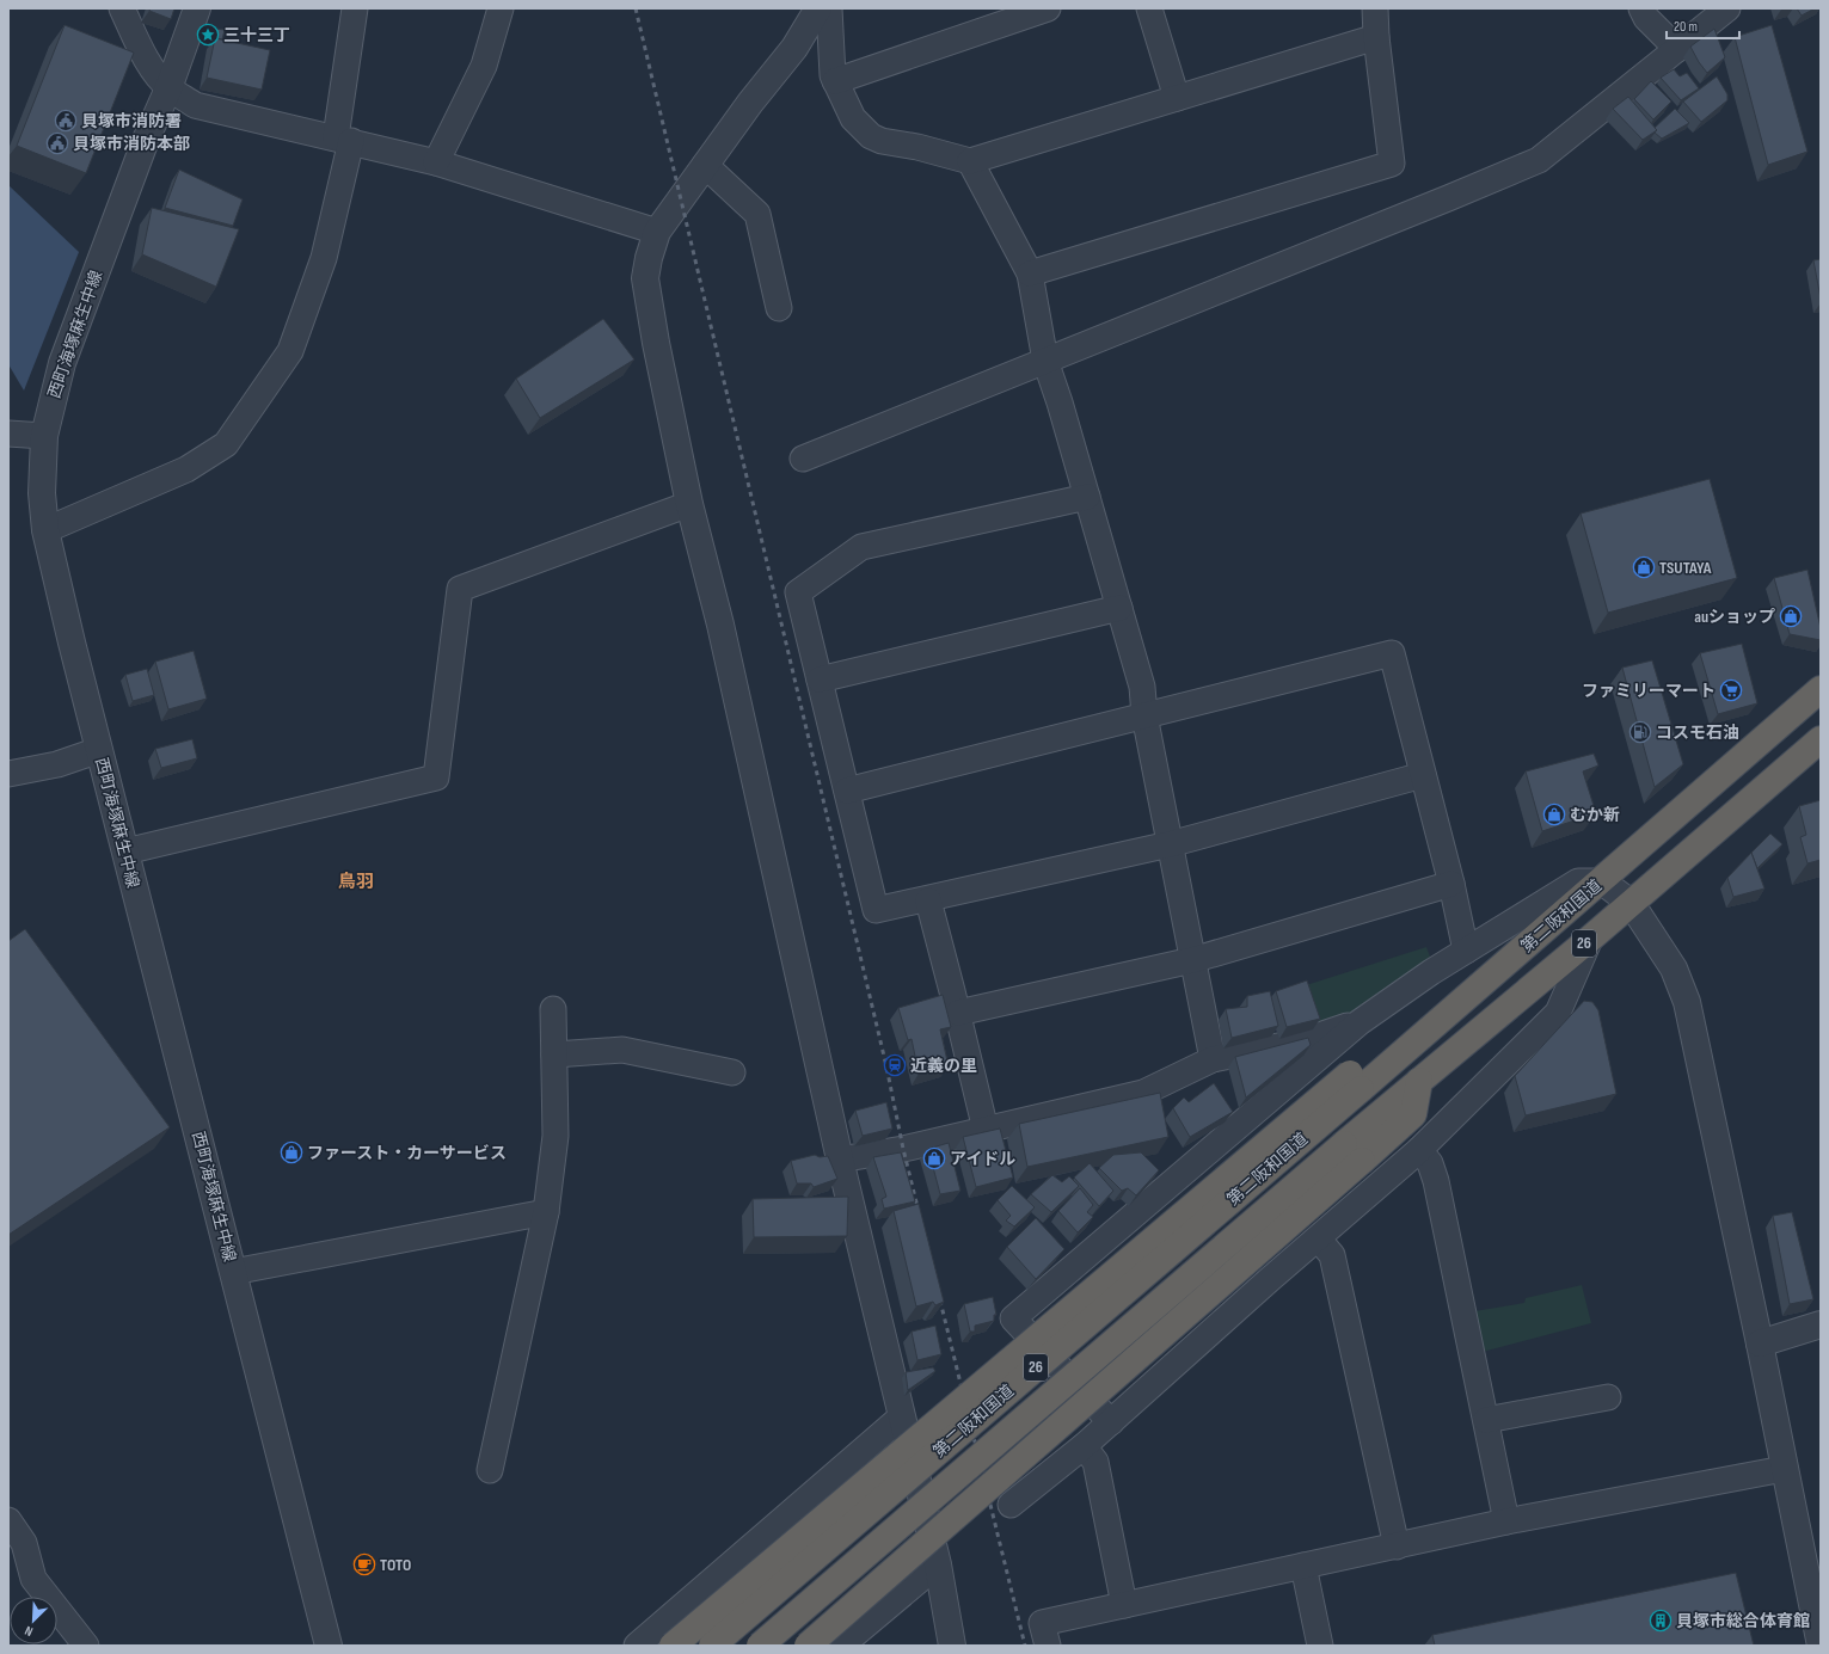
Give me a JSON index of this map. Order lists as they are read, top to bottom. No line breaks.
{"streets":{"highway":["第二阪和国道","26"],"street":["西町海塚麻生中線"]},"districts":["鳥羽"],"places":{"place":["三十三丁"],"public building":["貝塚市消防署","貝塚市消防本部"],"shop":["TSUTAYA","auショップ","むか新","ファースト・カーサービス","アイドル"],"supermarket":["ファミリーマート"],"fuel station":["コスモ石油"],"station":["近義の里"],"cafe":["TOTO"],"building":["貝塚市総合体育館"]},"scale_bar":"20 m","north":"bottom left"}
